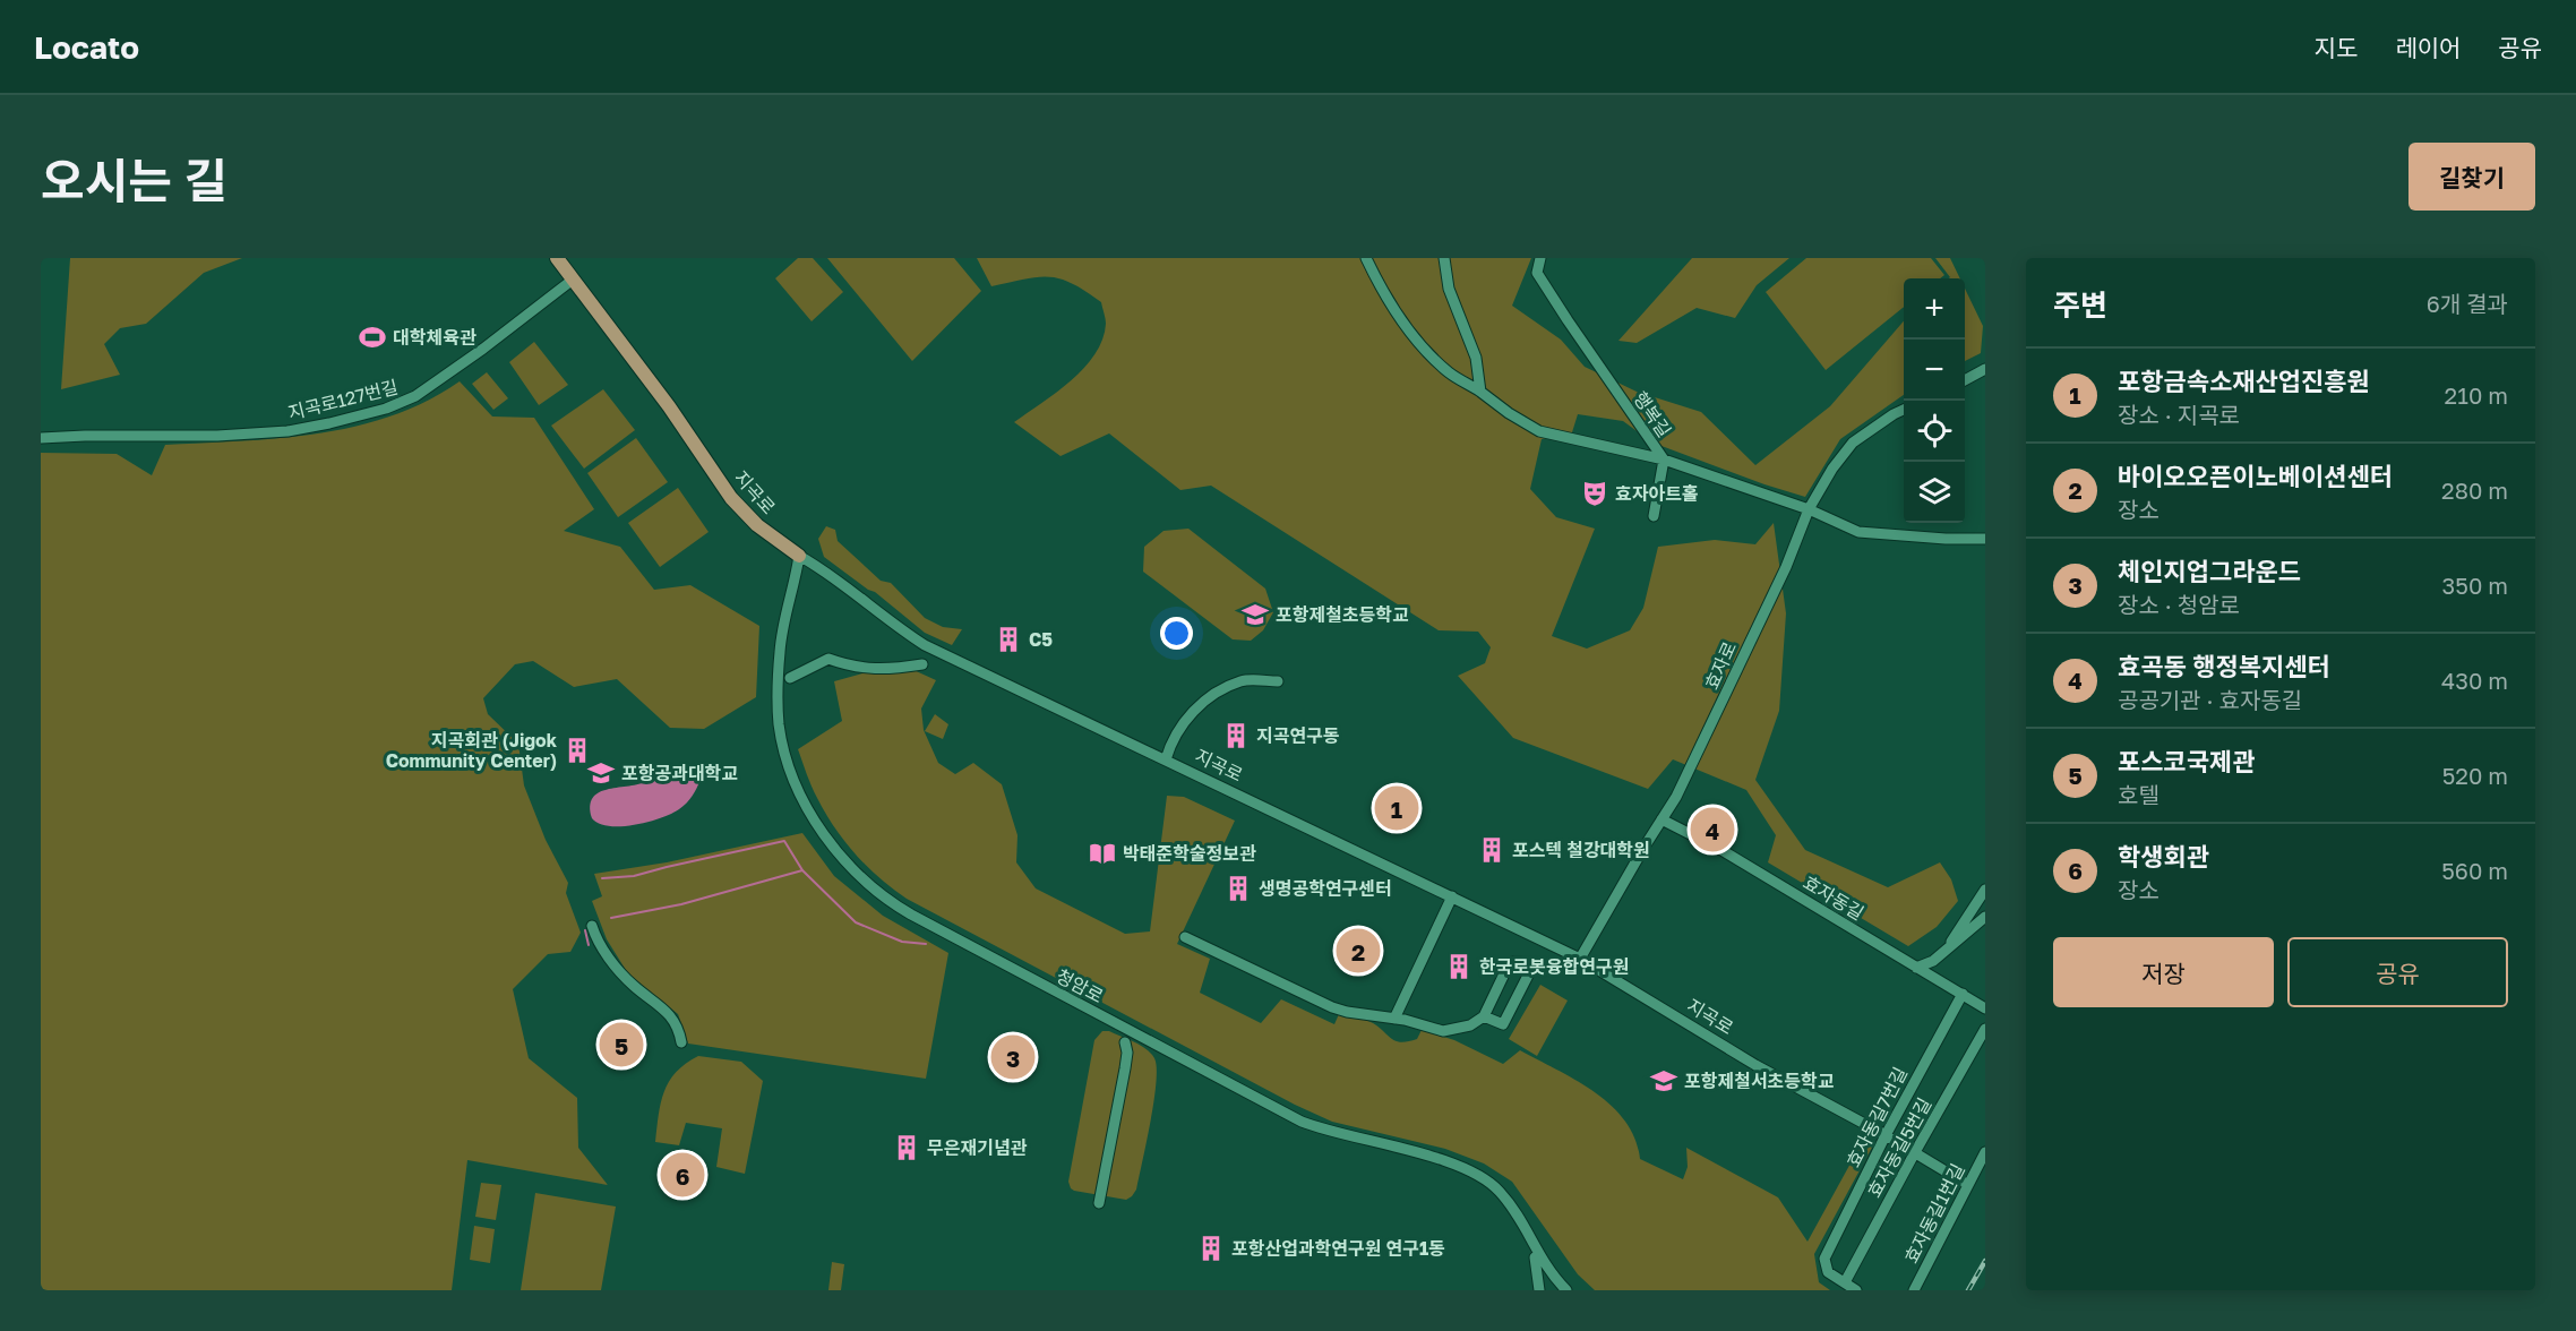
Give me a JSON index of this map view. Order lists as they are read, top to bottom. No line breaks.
{"streets":{"main road":["지곡로"],"street":["지곡로127번길","행복길","효자로","효자동길","청암로","효자동길7번길","효자동길5번길","효자동길1번길"]},"crossings":[["지곡로127번길","지곡로"],["행복길","효자로"],["지곡로","효자로"],["지곡로","청암로"],["지곡로","효자동길7번길"],["지곡로","효자동길5번길"],["지곡로","효자동길1번길"],["효자로","효자동길"],["효자동길","효자동길7번길"],["효자동길7번길","효자동길5번길"]],"places":{"sports":["대학체육관"],"theatre":["효자아트홀"],"school or university":["포항제철초등학교","포항공과대학교","포항제철서초등학교"],"building":["C5","지곡연구동","지곡회관 (Jigok Community Center)","포스텍 철강대학원","생명공학연구센터","한국로봇융합연구원","무은재기념관","포항산업과학연구원 연구1동"],"library":["박태준학술정보관"]},"page":{"header":"Locato","nav":["지도","레이어","공유"],"title":"오시는 길","buttons":["길찾기",["저장","공유"]],"heading":["주변","6개 결과"],"map_buttons":["+","−"],"list":[{"mark":"1","name":"포항금속소재산업진흥원","note":"장소 · 지곡로","value":"210 m"},{"mark":"2","name":"바이오오픈이노베이션센터","note":"장소","value":"280 m"},{"mark":"3","name":"체인지업그라운드","note":"장소 · 청암로","value":"350 m"},{"mark":"4","name":"효곡동 행정복지센터","note":"공공기관 · 효자동길","value":"430 m"},{"mark":"5","name":"포스코국제관","note":"호텔","value":"520 m"},{"mark":"6","name":"학생회관","note":"장소","value":"560 m"}],"pins":["1","4","2","5","3","6"]}}
